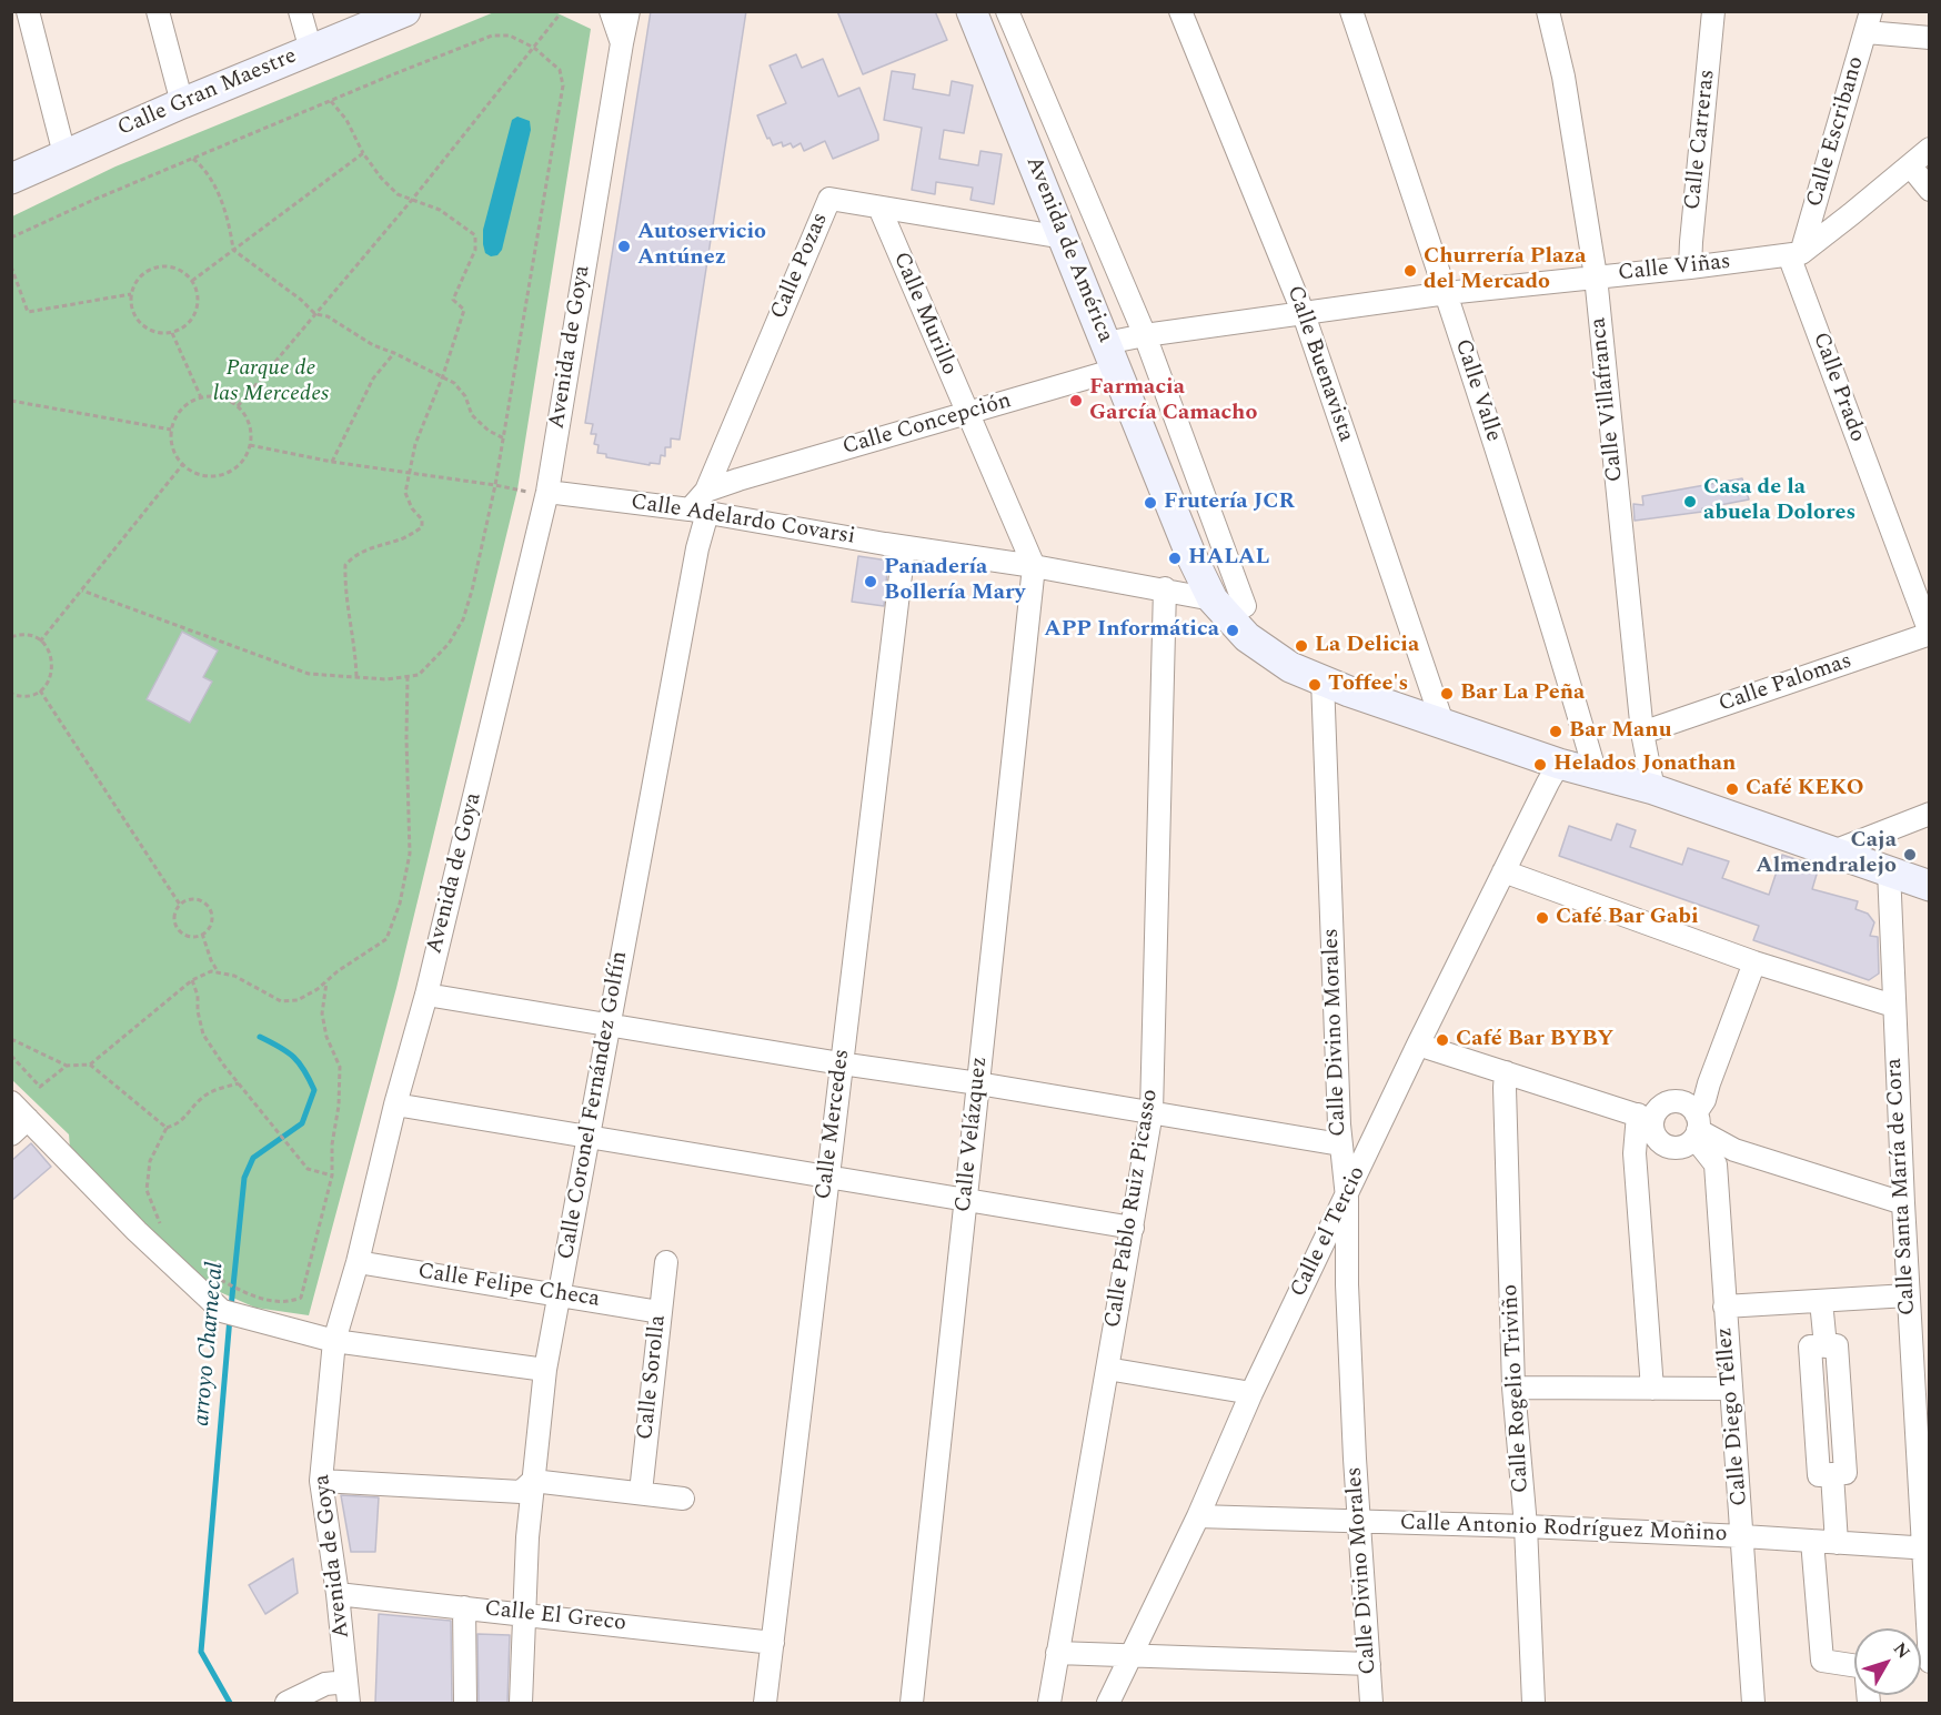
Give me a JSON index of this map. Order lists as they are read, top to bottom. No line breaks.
{"streets":{"street":["Calle Gran Maestre","Calle Escribano","Calle Carreras","Avenida de América","Calle Pozas","Calle Viñas","Calle Murillo","Avenida de Goya","Calle Buenavista","Calle Prado","Calle Valle","Calle Villafranca","Calle Concepción","Calle Adelardo Covarsi","Calle Palomas","Calle Divino Morales","Calle Coronel Fernández Golfín","Calle Mercedes","Calle Velázquez","Calle Santa María de Cora","Calle Pablo Ruiz Picasso","Calle el Tercio","Calle Felipe Checa","Calle Sorolla","Calle Rogelio Triviño","Calle Diego Téllez","Calle Antonio Rodríguez Moñino","Calle El Greco"]},"crossings":[["Calle Escribano","Calle Viñas"],["Calle Escribano","Calle Prado"],["Calle Carreras","Calle Viñas"],["Avenida de América","Calle Pozas"],["Avenida de América","Calle Viñas"],["Avenida de América","Calle Buenavista"],["Avenida de América","Calle Valle"],["Avenida de América","Calle Villafranca"],["Avenida de América","Calle Concepción"],["Avenida de América","Calle Adelardo Covarsi"],["Avenida de América","Calle Divino Morales"],["Avenida de América","Calle Santa María de Cora"],["Avenida de América","Calle el Tercio"],["Calle Pozas","Calle Murillo"],["Calle Pozas","Calle Concepción"],["Calle Pozas","Calle Adelardo Covarsi"],["Calle Pozas","Calle Coronel Fernández Golfín"],["Calle Viñas","Calle Buenavista"],["Calle Viñas","Calle Prado"],["Calle Viñas","Calle Valle"],["Calle Viñas","Calle Villafranca"],["Calle Viñas","Calle Concepción"],["Calle Murillo","Calle Concepción"],["Calle Murillo","Calle Adelardo Covarsi"],["Calle Murillo","Calle Velázquez"],["Avenida de Goya","Calle Adelardo Covarsi"],["Avenida de Goya","Calle Felipe Checa"],["Avenida de Goya","Calle El Greco"],["Calle Prado","Calle Palomas"],["Calle Villafranca","Calle Palomas"],["Calle Adelardo Covarsi","Calle Coronel Fernández Golfín"],["Calle Adelardo Covarsi","Calle Mercedes"],["Calle Adelardo Covarsi","Calle Velázquez"],["Calle Adelardo Covarsi","Calle Pablo Ruiz Picasso"],["Calle Divino Morales","Calle el Tercio"],["Calle Divino Morales","Calle Antonio Rodríguez Moñino"],["Calle Coronel Fernández Golfín","Calle Felipe Checa"],["Calle Coronel Fernández Golfín","Calle El Greco"],["Calle Mercedes","Calle El Greco"],["Calle Santa María de Cora","Calle Antonio Rodríguez Moñino"],["Calle el Tercio","Calle Antonio Rodríguez Moñino"],["Calle Felipe Checa","Calle Sorolla"],["Calle Rogelio Triviño","Calle Antonio Rodríguez Moñino"],["Calle Diego Téllez","Calle Antonio Rodríguez Moñino"]],"water":["arroyo Charnecal"],"parks":["Parque de las Mercedes"],"places":["Autoservicio Antúnez","Churrería Plaza del Mercado","Farmacia García Camacho","Casa de la abuela Dolores","Frutería JCR","HALAL","Panadería Bollería Mary","APP Informática","La Delicia","Toffee's","Bar La Peña","Bar Manu","Helados Jonathan","Café KEKO","Caja Almendralejo","Café Bar Gabi","Café Bar BYBY"],"north":"top right"}
